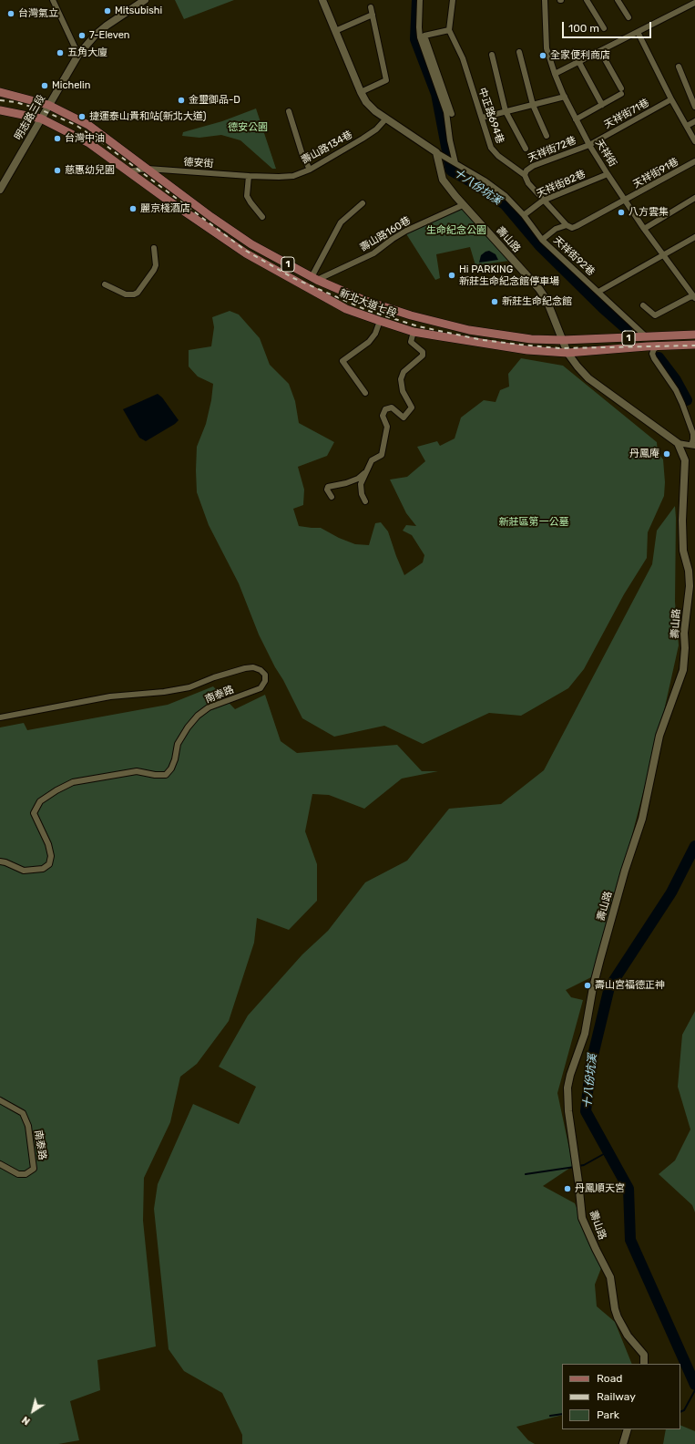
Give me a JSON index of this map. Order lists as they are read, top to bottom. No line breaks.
{"streets":{"main road":["1","新北大道七段"],"street":["天祥街71巷","中正路694巷","明志路三段","壽山路134巷","天祥街72巷","天祥街","德安街","天祥街91巷","天祥街82巷","壽山路160巷","壽山路","天祥街92巷","南泰路"]},"crossings":[["天祥街71巷","天祥街72巷"],["天祥街71巷","天祥街"],["中正路694巷","天祥街72巷"],["中正路694巷","天祥街82巷"],["中正路694巷","天祥街92巷"],["明志路三段","1"],["明志路三段","新北大道七段"],["壽山路134巷","德安街"],["天祥街72巷","天祥街"],["天祥街","天祥街91巷"],["天祥街","天祥街82巷"],["天祥街","天祥街92巷"],["德安街","新北大道七段"],["天祥街91巷","天祥街92巷"],["壽山路160巷","壽山路"],["壽山路160巷","新北大道七段"],["壽山路","新北大道七段"],["天祥街92巷","新北大道七段"],["1","新北大道七段"]],"water":["十八份坑溪"],"parks":["德安公園","生命紀念公園","新莊區第一公墓"],"places":["Mitsubishi","台灣氣立","7-Eleven","五角大廈","全家便利商店","Michelin","金璽御品-D","捷運泰山貴和站(新北大道)","台灣中油","慈惠幼兒園","麗京棧酒店","八方雲集","Hi PARKING 新莊生命紀念館停車場","新莊生命紀念館","丹鳳庵","壽山宮福德正神","丹鳳順天宮"],"legend":["Road","Railway","Park"],"scale_bar":"100 m","north":"bottom left"}
